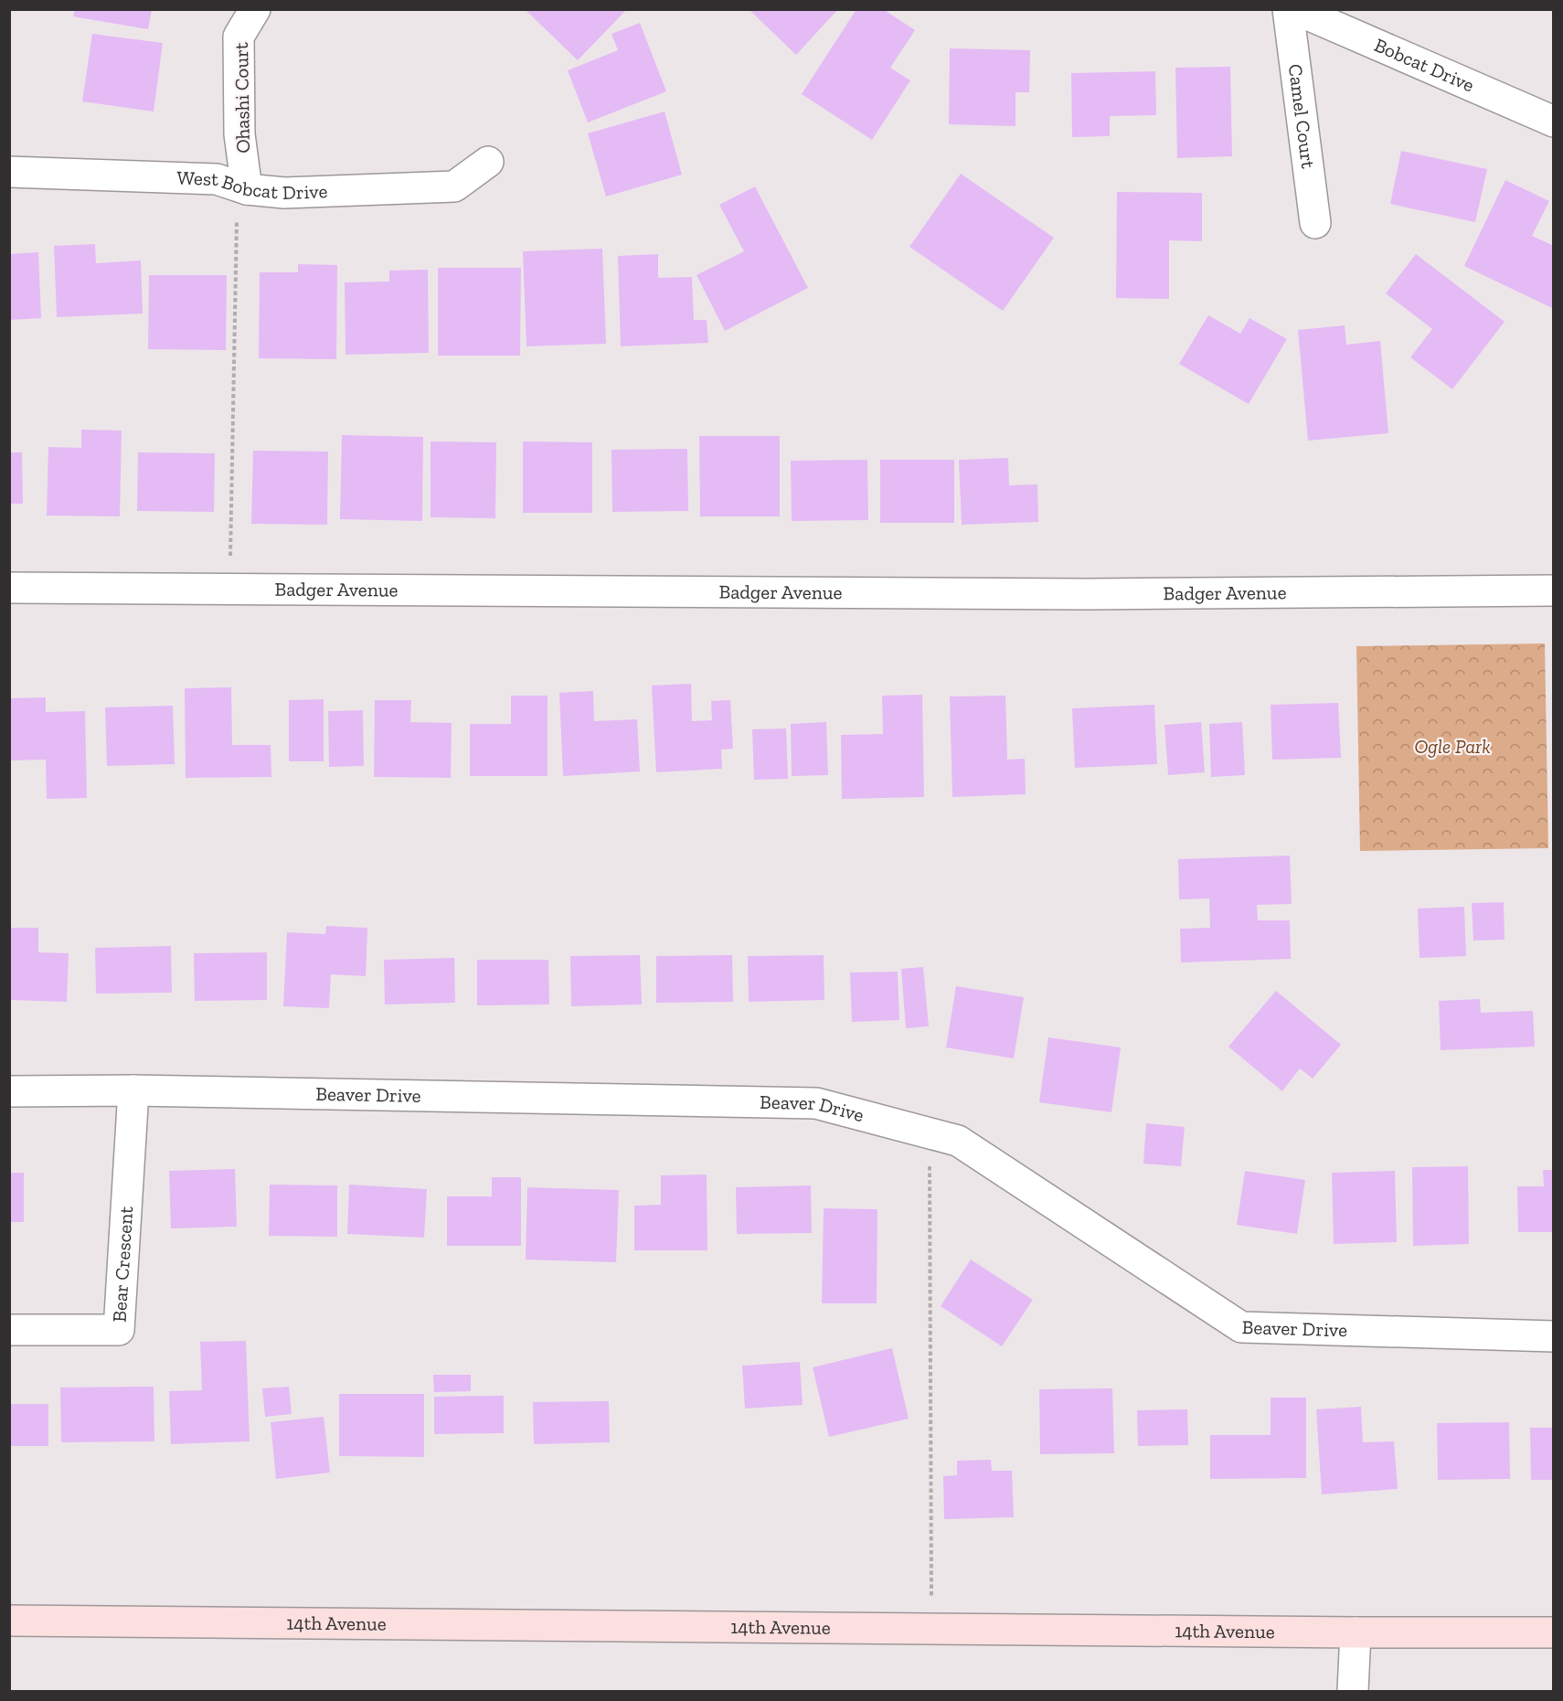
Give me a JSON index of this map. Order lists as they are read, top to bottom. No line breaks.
{"streets":{"street":["Bobcat Drive","Ohashi Court","Camel Court","West Bobcat Drive","Badger Avenue","Beaver Drive","Bear Crescent","14th Avenue"]},"crossings":[["Ohashi Court","West Bobcat Drive"],["Beaver Drive","Bear Crescent"]],"parks":["Ogle Park"]}
